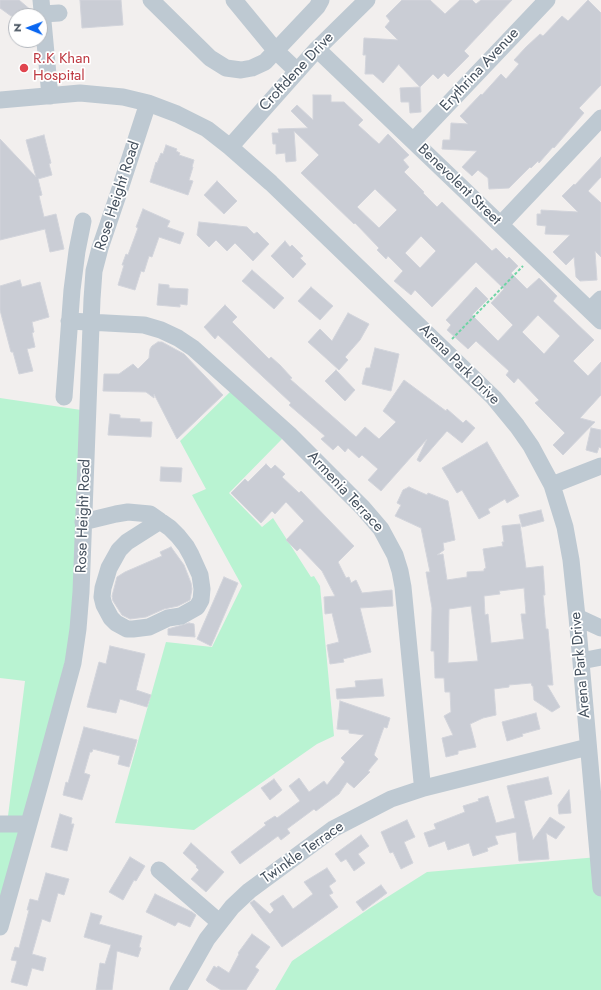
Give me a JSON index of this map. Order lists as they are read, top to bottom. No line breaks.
{"streets":{"street":["Erythrina Avenue","Croftdene Drive","Benevolent Street","Rose Height Road","Arena Park Drive","Armenia Terrace","Twinkle Terrace"]},"crossings":[["Erythrina Avenue","Benevolent Street"],["Croftdene Drive","Benevolent Street"],["Croftdene Drive","Arena Park Drive"],["Rose Height Road","Arena Park Drive"],["Rose Height Road","Armenia Terrace"],["Arena Park Drive","Twinkle Terrace"],["Armenia Terrace","Twinkle Terrace"]],"places":["R.K Khan Hospital"],"north":"left"}
